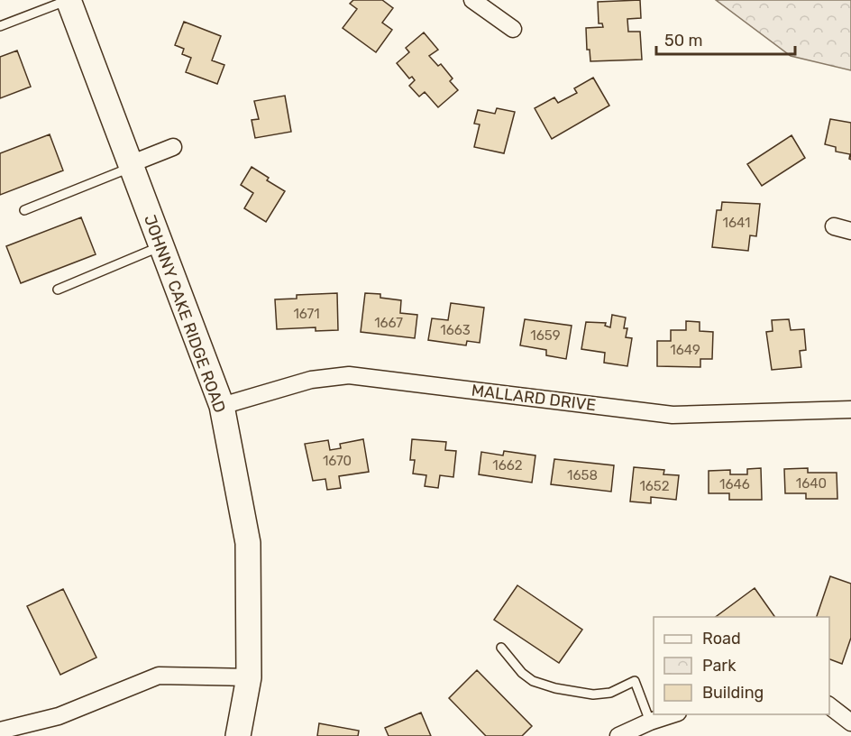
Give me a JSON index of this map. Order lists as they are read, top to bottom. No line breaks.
{"streets":{"street":["JOHNNY CAKE RIDGE ROAD","MALLARD DRIVE"]},"crossings":[["JOHNNY CAKE RIDGE ROAD","MALLARD DRIVE"]],"house_numbers":["1641","1671","1667","1663","1659","1649","1670","1662","1658","1640","1646","1652"],"legend":["Road","Park","Building"],"scale_bar":"50 m"}
